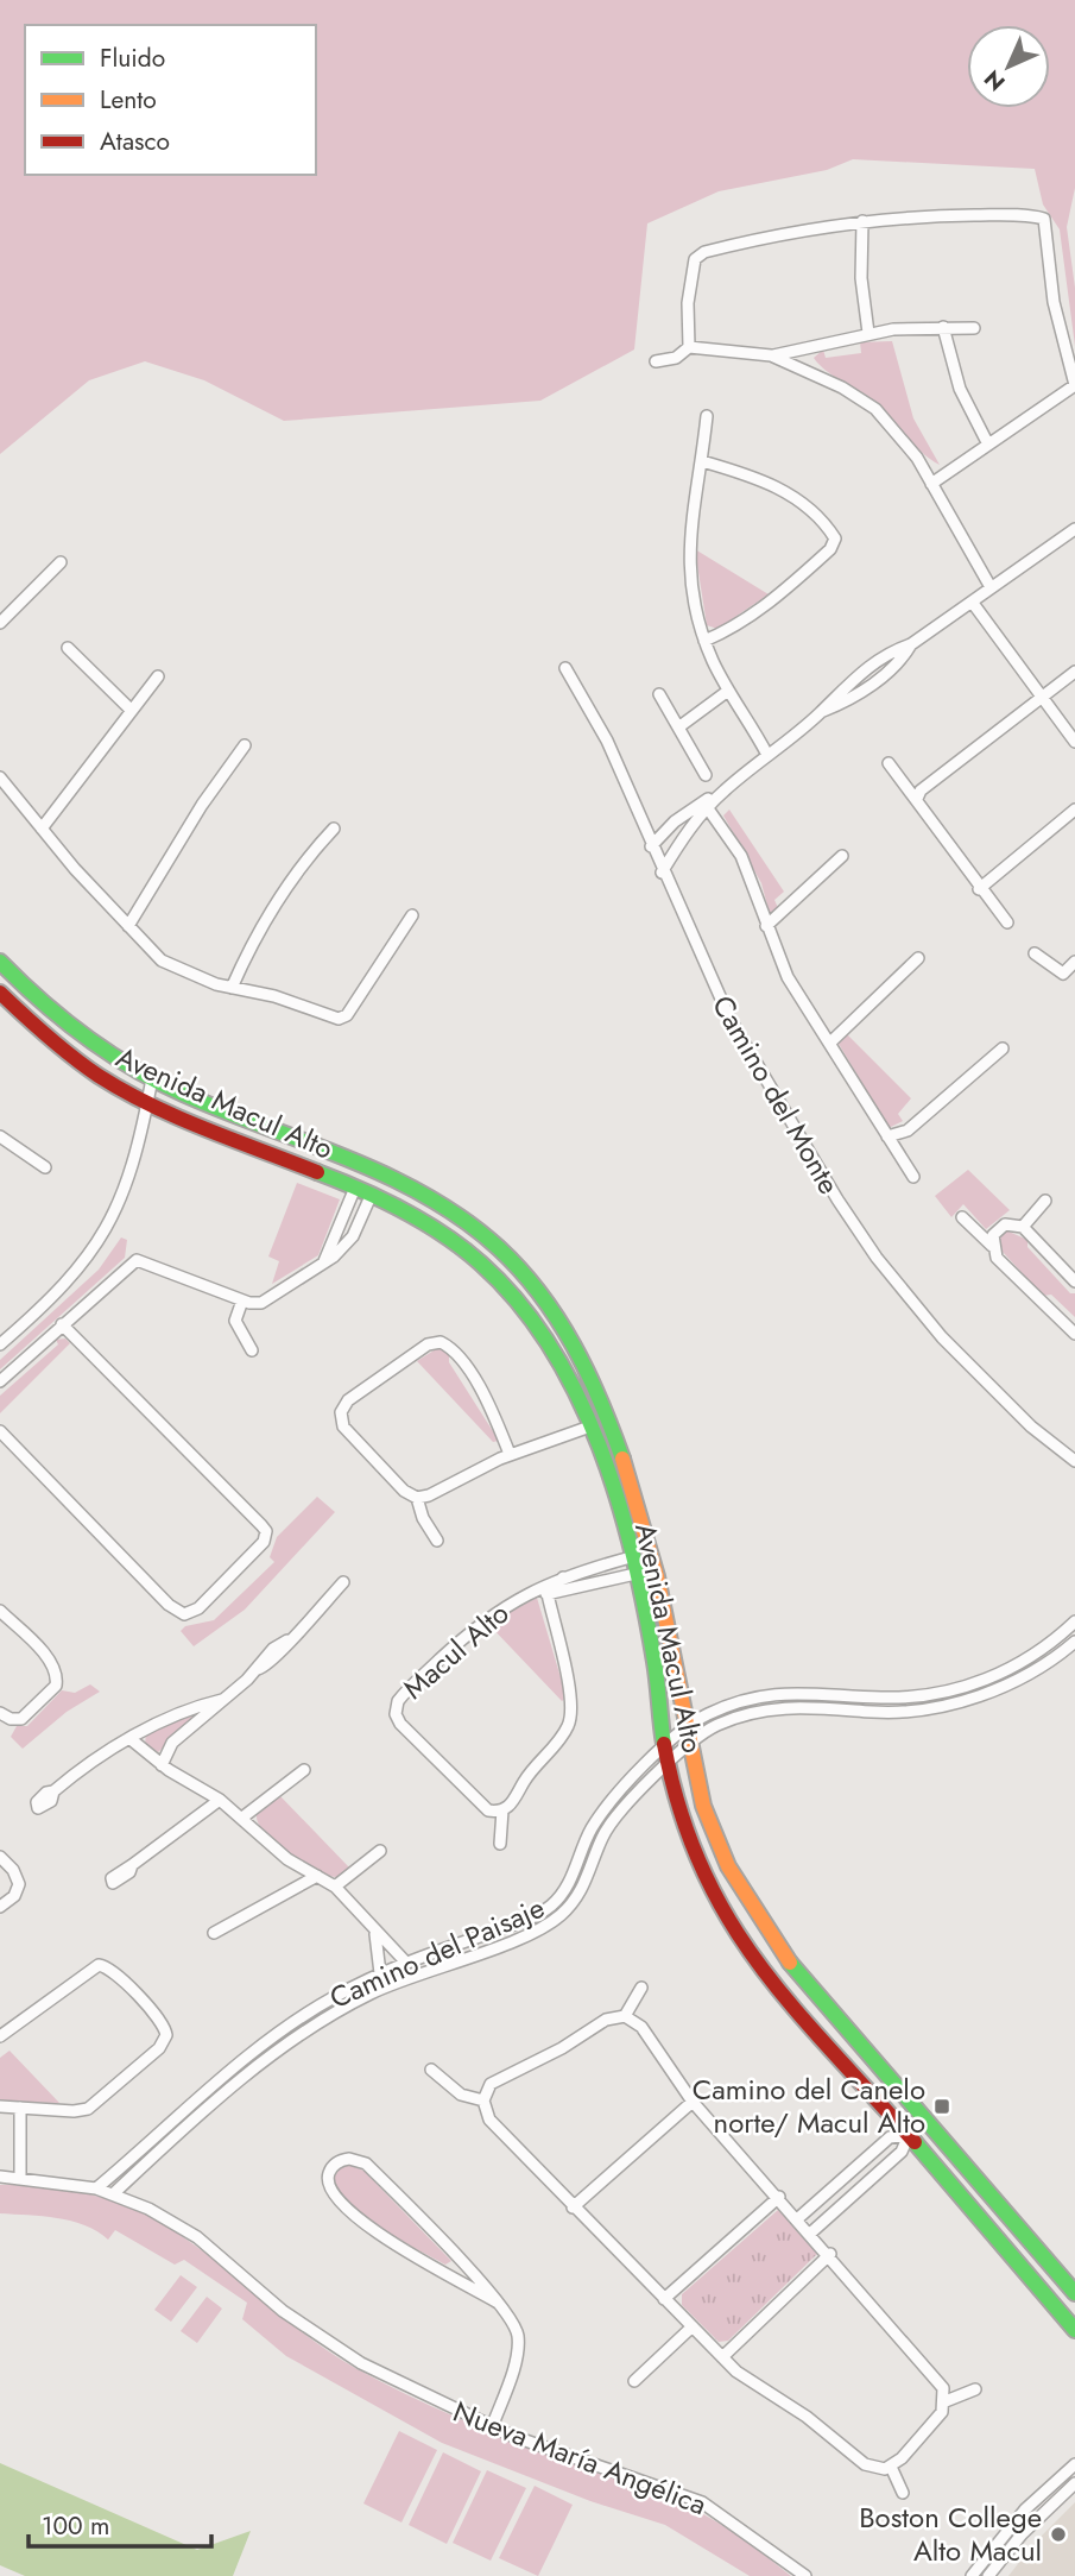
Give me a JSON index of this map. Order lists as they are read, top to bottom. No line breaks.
{"streets":{"street":["Camino del Monte","Avenida Macul Alto","Macul Alto","Camino del Paisaje","Nueva María Angélica"]},"crossings":[["Avenida Macul Alto","Macul Alto"],["Avenida Macul Alto","Camino del Paisaje"],["Camino del Paisaje","Nueva María Angélica"]],"places":{"transit":["Camino del Canelo norte/ Macul Alto"],"other":["Boston College Alto Macul"]},"legend":["Fluido","Lento","Atasco"],"scale_bar":"100 m","north":"bottom left"}
